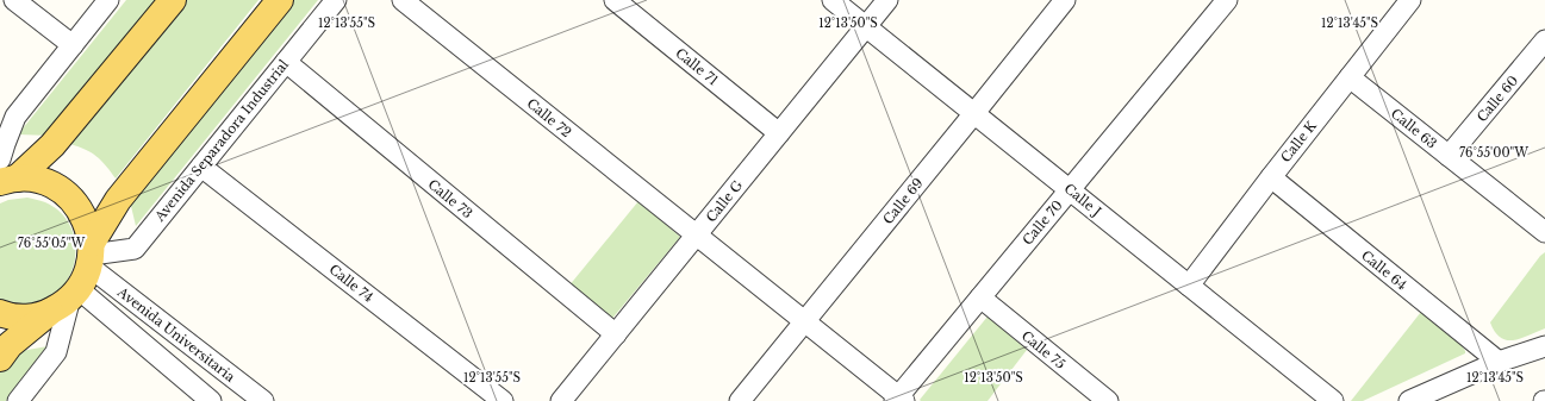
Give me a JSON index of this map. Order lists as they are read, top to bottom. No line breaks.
{"streets":{"main road":["Avenida Separadora Industrial"],"street":["Calle 71","Calle 60","Calle 72","Calle 63","Calle K","Calle 73","Calle J","Calle G","Calle 69","Calle 70","Calle 64","Calle 74","Avenida Universitaria","Calle 75"]},"crossings":[["Calle 71","Calle G"],["Calle 60","Calle 63"],["Calle 72","Calle G"],["Calle 72","Calle 69"],["Calle 72","Calle 70"],["Calle 63","Calle K"],["Avenida Separadora Industrial","Calle 73"],["Avenida Separadora Industrial","Calle 74"],["Avenida Separadora Industrial","Avenida Universitaria"],["Calle K","Calle J"],["Calle K","Calle 64"],["Calle 73","Calle G"],["Calle J","Calle G"],["Calle J","Calle 69"],["Calle J","Calle 70"],["Calle 70","Calle 75"]],"coordinates":["12°13'55\"S","12°13'50\"S","12°13'45\"S","76°55'00\"W","76°55'05\"W"]}
